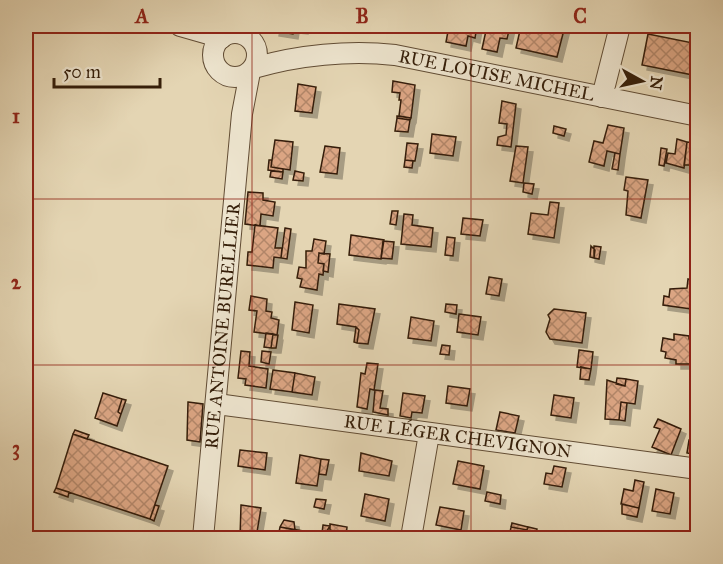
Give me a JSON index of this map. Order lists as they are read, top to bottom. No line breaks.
{"streets":{"street":["RUE LOUISE MICHEL","RUE ANTOINE BURELLIER","RUE LÉGER CHEVIGNON"]},"crossings":[["RUE LOUISE MICHEL","RUE ANTOINE BURELLIER"],["RUE ANTOINE BURELLIER","RUE LÉGER CHEVIGNON"]],"scale_bar":"50 m","north":"right","grid":{"columns":["A","B","C"],"rows":["1","2","3"]}}
